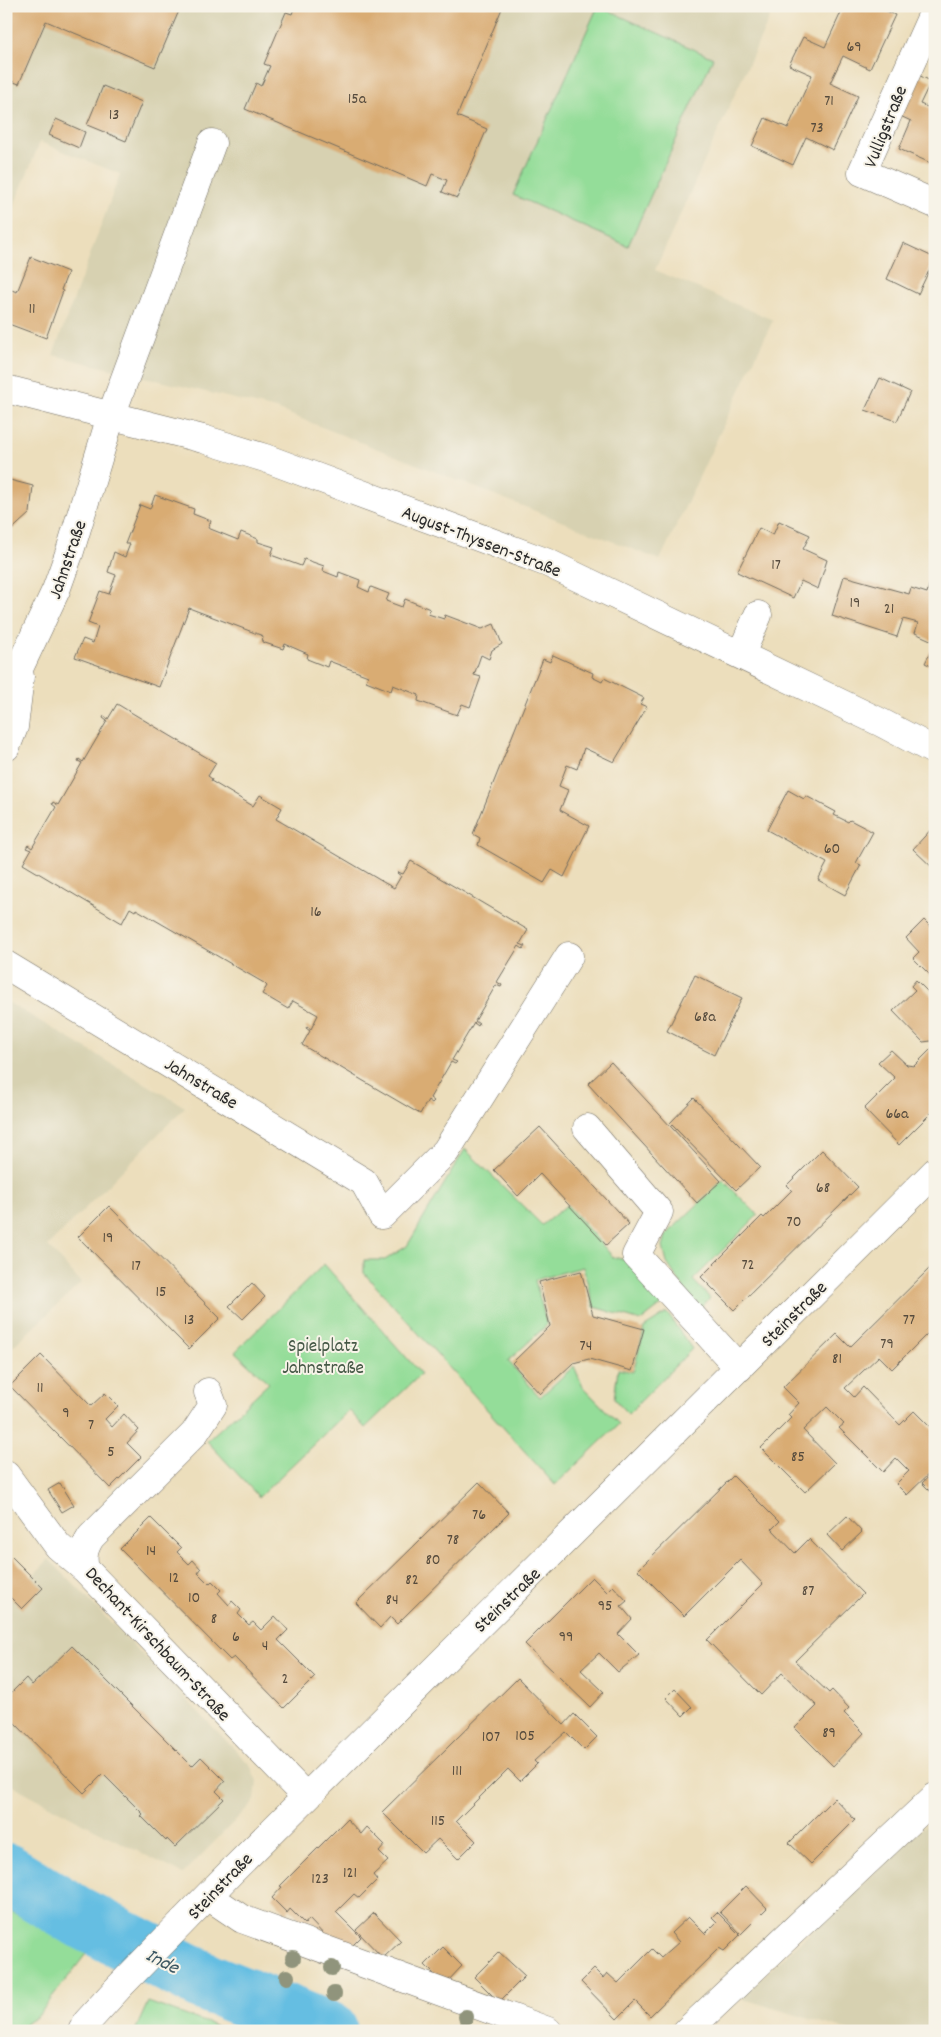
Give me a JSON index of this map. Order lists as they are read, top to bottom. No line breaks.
{"streets":{"street":["Vulligstraße","August-Thyssen-Straße","Jahnstraße","Steinstraße","Dechant-Kirschbaum-Straße"]},"crossings":[["August-Thyssen-Straße","Jahnstraße"],["Steinstraße","Dechant-Kirschbaum-Straße"]],"water":["Inde"],"parks":["Spielplatz Jahnstraße"],"house_numbers":["69","15a","71","13","73","11","17","19","21","60","16","68a","66a","68","70","19","72","17","15","13","77","79","74","81","11","9","7","5","85","76","78","14","80","12","82","87","10","84","95","8","6","99","4","2","89","105","107","111","115","121","123"]}
